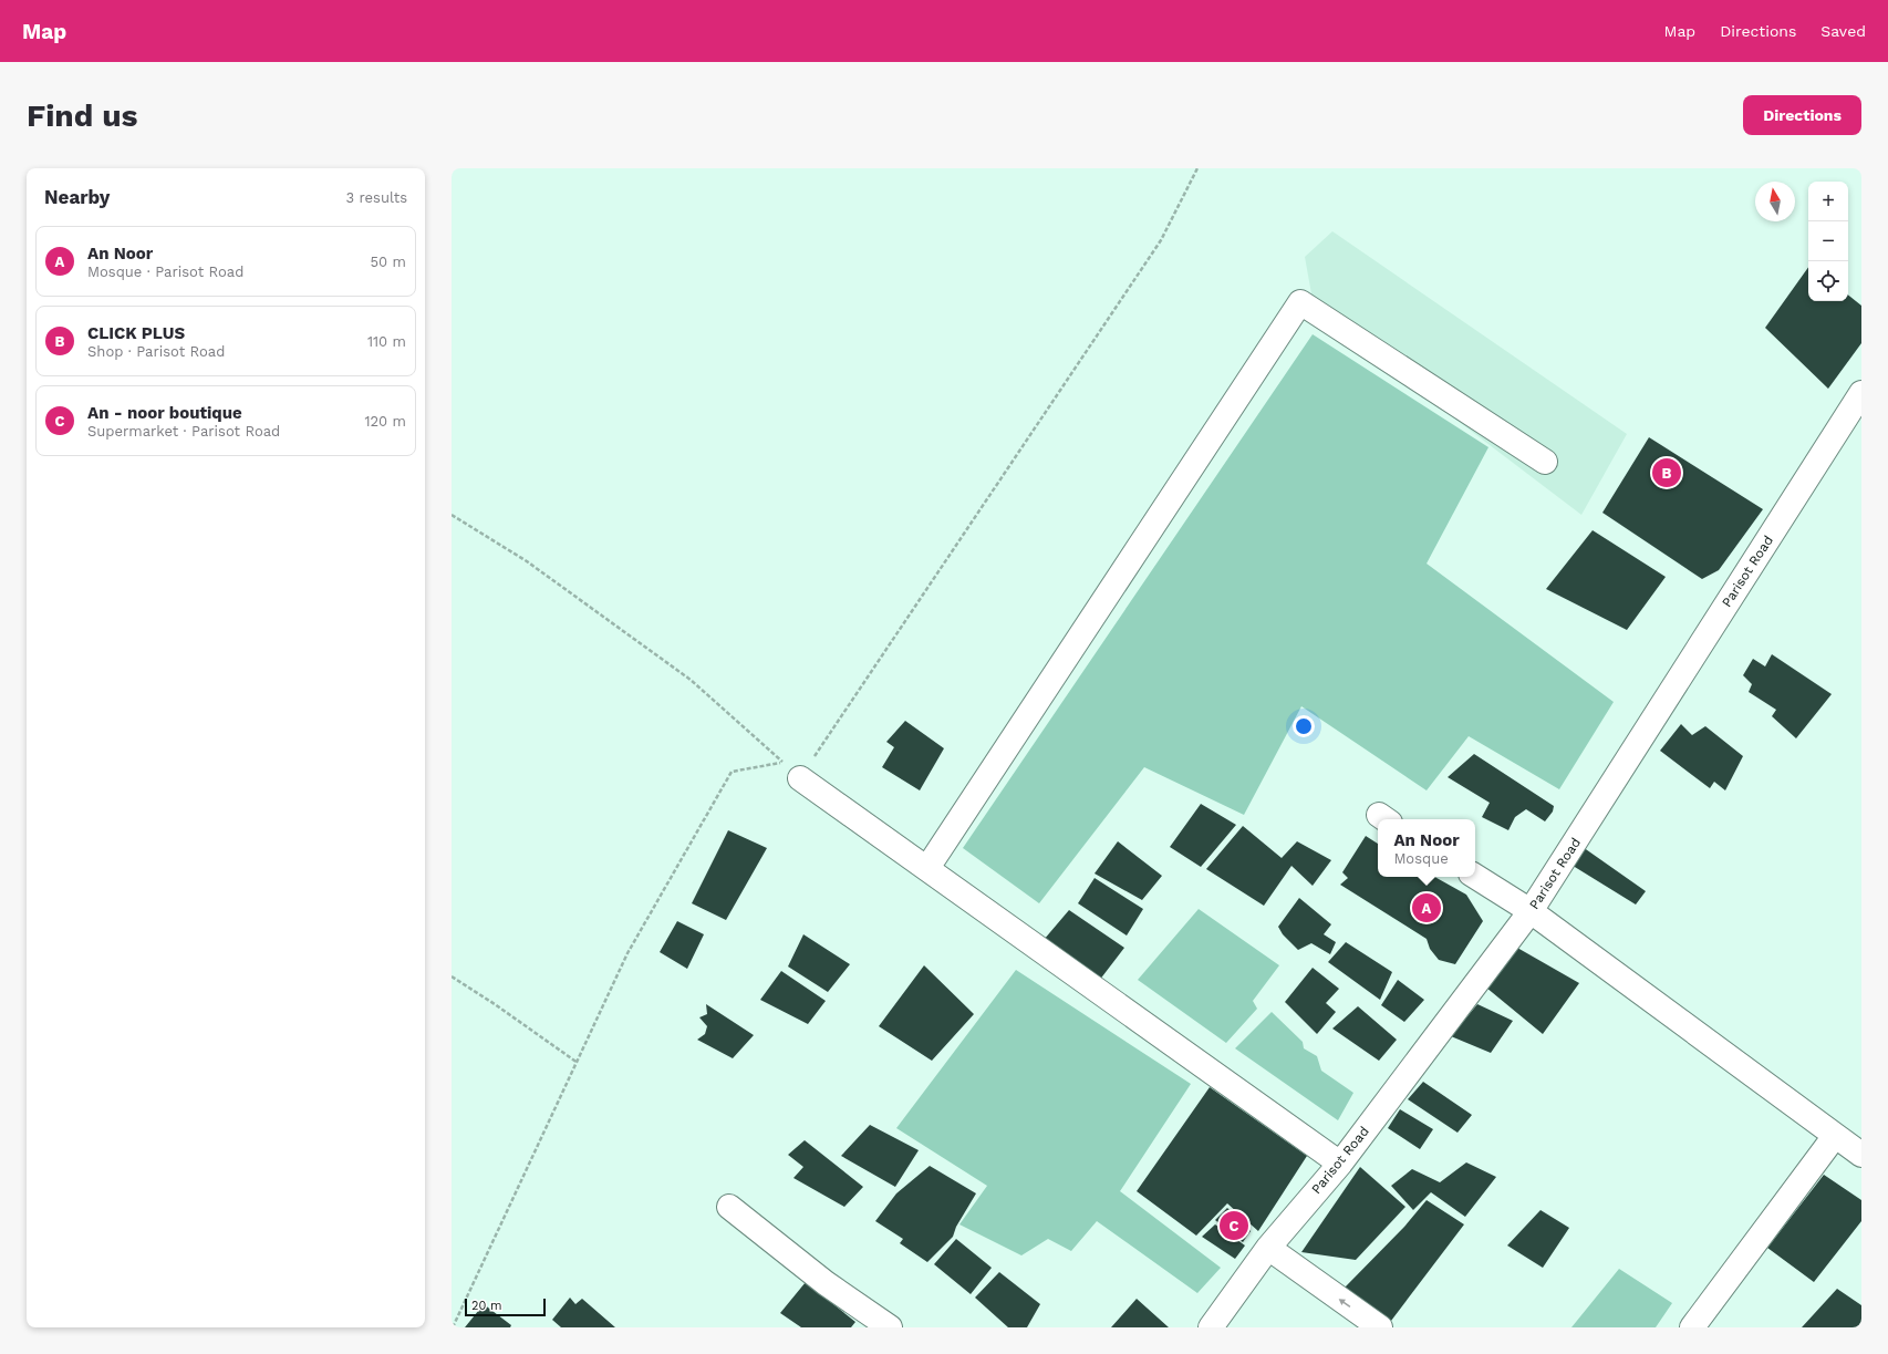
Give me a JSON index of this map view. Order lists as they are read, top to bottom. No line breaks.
{"streets":{"street":["Parisot Road"]},"scale_bar":"20 m","north":"top","page":{"header":"Map","nav":["Map","Directions","Saved"],"buttons":"Directions","title":"Find us","heading":["Nearby","3 results"],"map_buttons":["+","−"],"list":[{"mark":"A","name":"An Noor","note":"Mosque · Parisot Road","value":"50 m"},{"mark":"B","name":"CLICK PLUS","note":"Shop · Parisot Road","value":"110 m"},{"mark":"C","name":"An - noor boutique","note":"Supermarket · Parisot Road","value":"120 m"}],"pins":["B","A","C"],"popup":["An Noor","Mosque"],"scale":"20 m"}}
